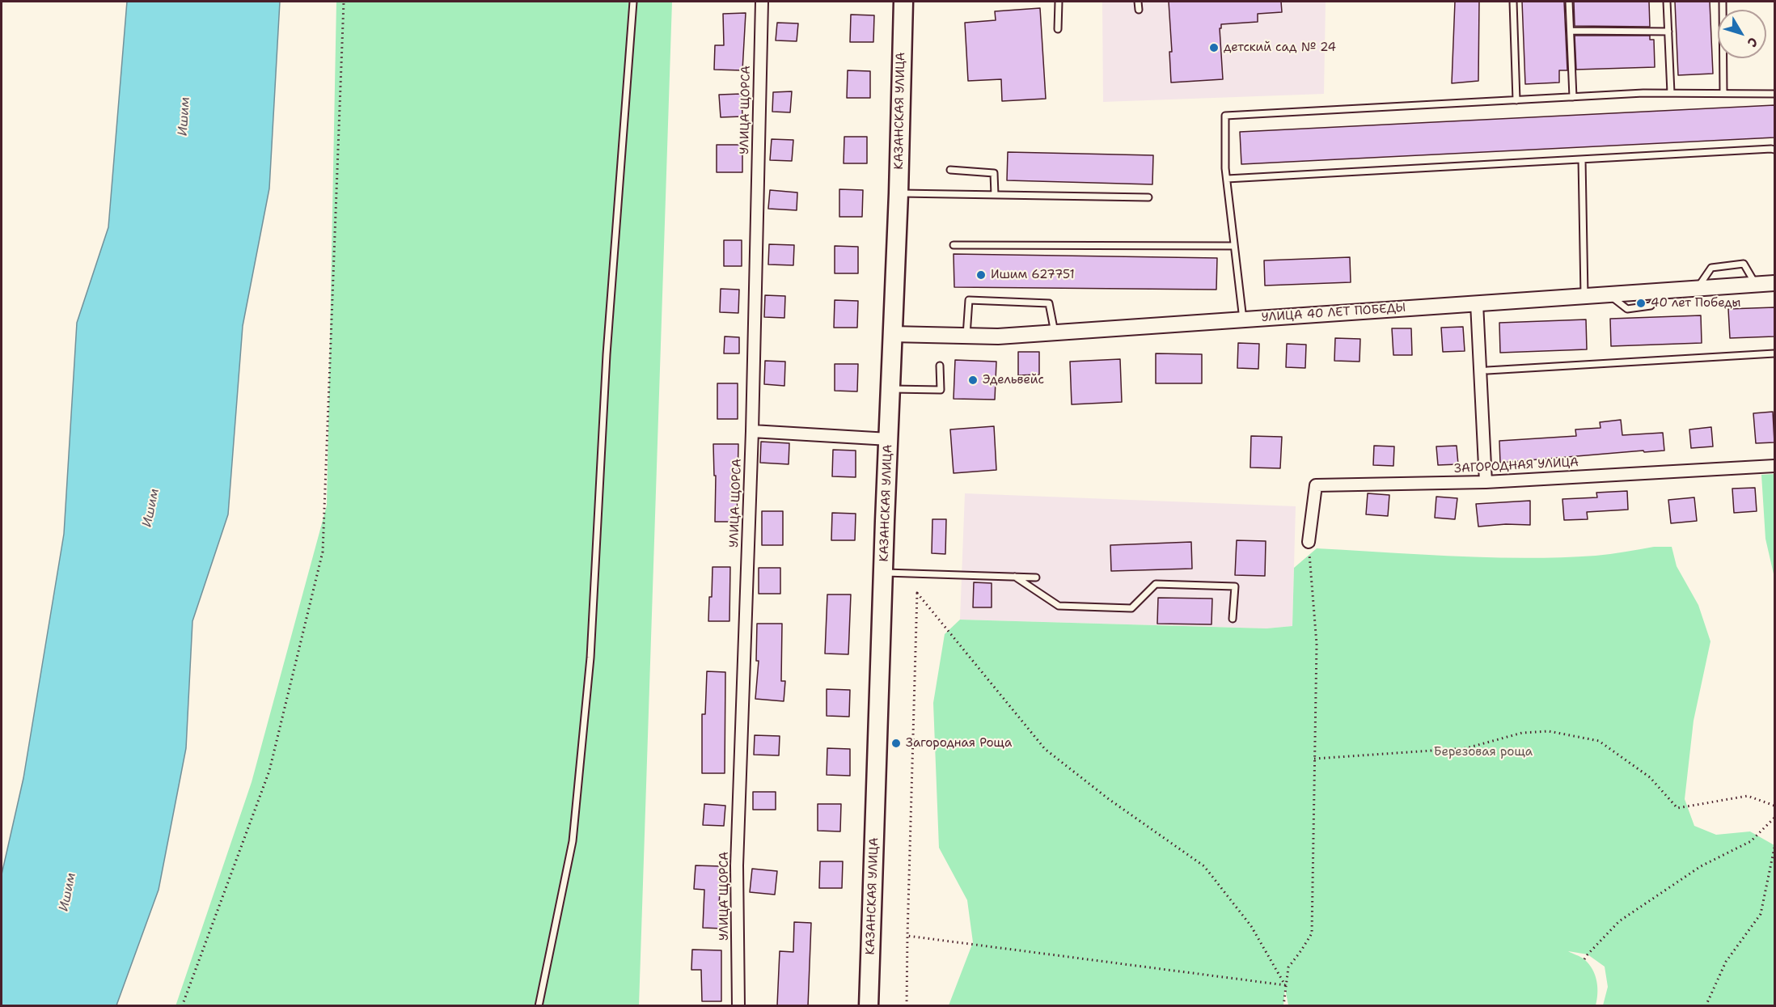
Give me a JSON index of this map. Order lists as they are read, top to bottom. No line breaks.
{"streets":{"main road":["КАЗАНСКАЯ УЛИЦА"],"street":["УЛИЦА ЩОРСА","УЛИЦА 40 ЛЕТ ПОБЕДЫ","ЗАГОРОДНАЯ УЛИЦА"]},"crossings":[["КАЗАНСКАЯ УЛИЦА","УЛИЦА 40 ЛЕТ ПОБЕДЫ"]],"water":["Ишим"],"parks":["Березовая роща"],"places":["детский сад № 24","Ишим 627751","40 лет Победы","Эдельвейс","Загородная Роща"],"north":"bottom right"}
